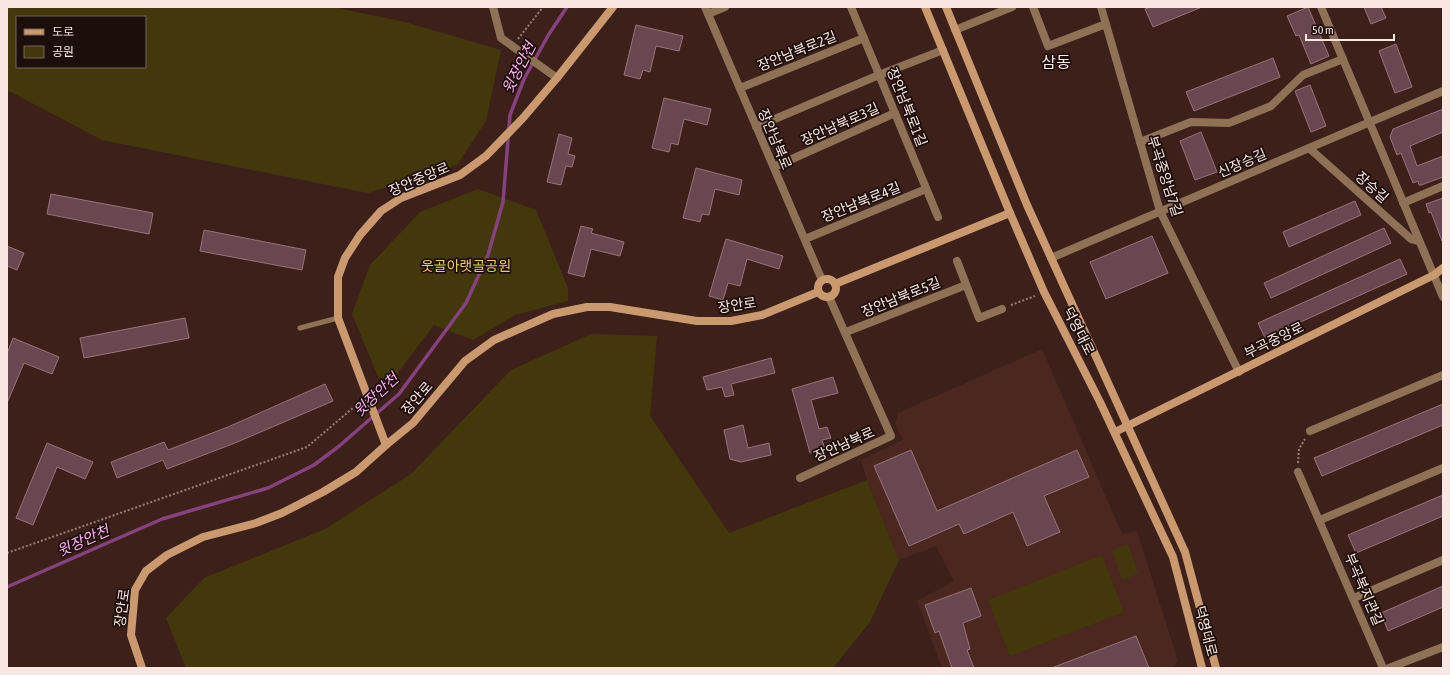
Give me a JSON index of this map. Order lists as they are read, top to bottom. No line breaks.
{"streets":{"street":["장안남북로2길","장안남북로1길","장안남북로3길","장안남북로","신장승길","부곡중앙남7길","장안중앙로","장승길","장안남북로4길","장안남북로5길","장안로","덕영대로","부곡중앙로","부곡복지관길"]},"crossings":[["장안남북로2길","장안남북로1길"],["장안남북로2길","장안남북로"],["장안남북로1길","장안남북로3길"],["장안남북로1길","장안남북로4길"],["장안남북로3길","장안남북로"],["장안남북로","장안남북로4길"],["장안남북로","장안남북로5길"],["장안남북로","장안로"],["신장승길","부곡중앙남7길"],["신장승길","장승길"],["신장승길","덕영대로"],["부곡중앙남7길","부곡중앙로"],["장안중앙로","장안로"],["장승길","부곡중앙로"],["덕영대로","부곡중앙로"]],"districts":["삼동"],"water":["윗장안천"],"parks":["웃골아랫골공원"],"legend":["도로","공원"],"scale_bar":"50 m"}
